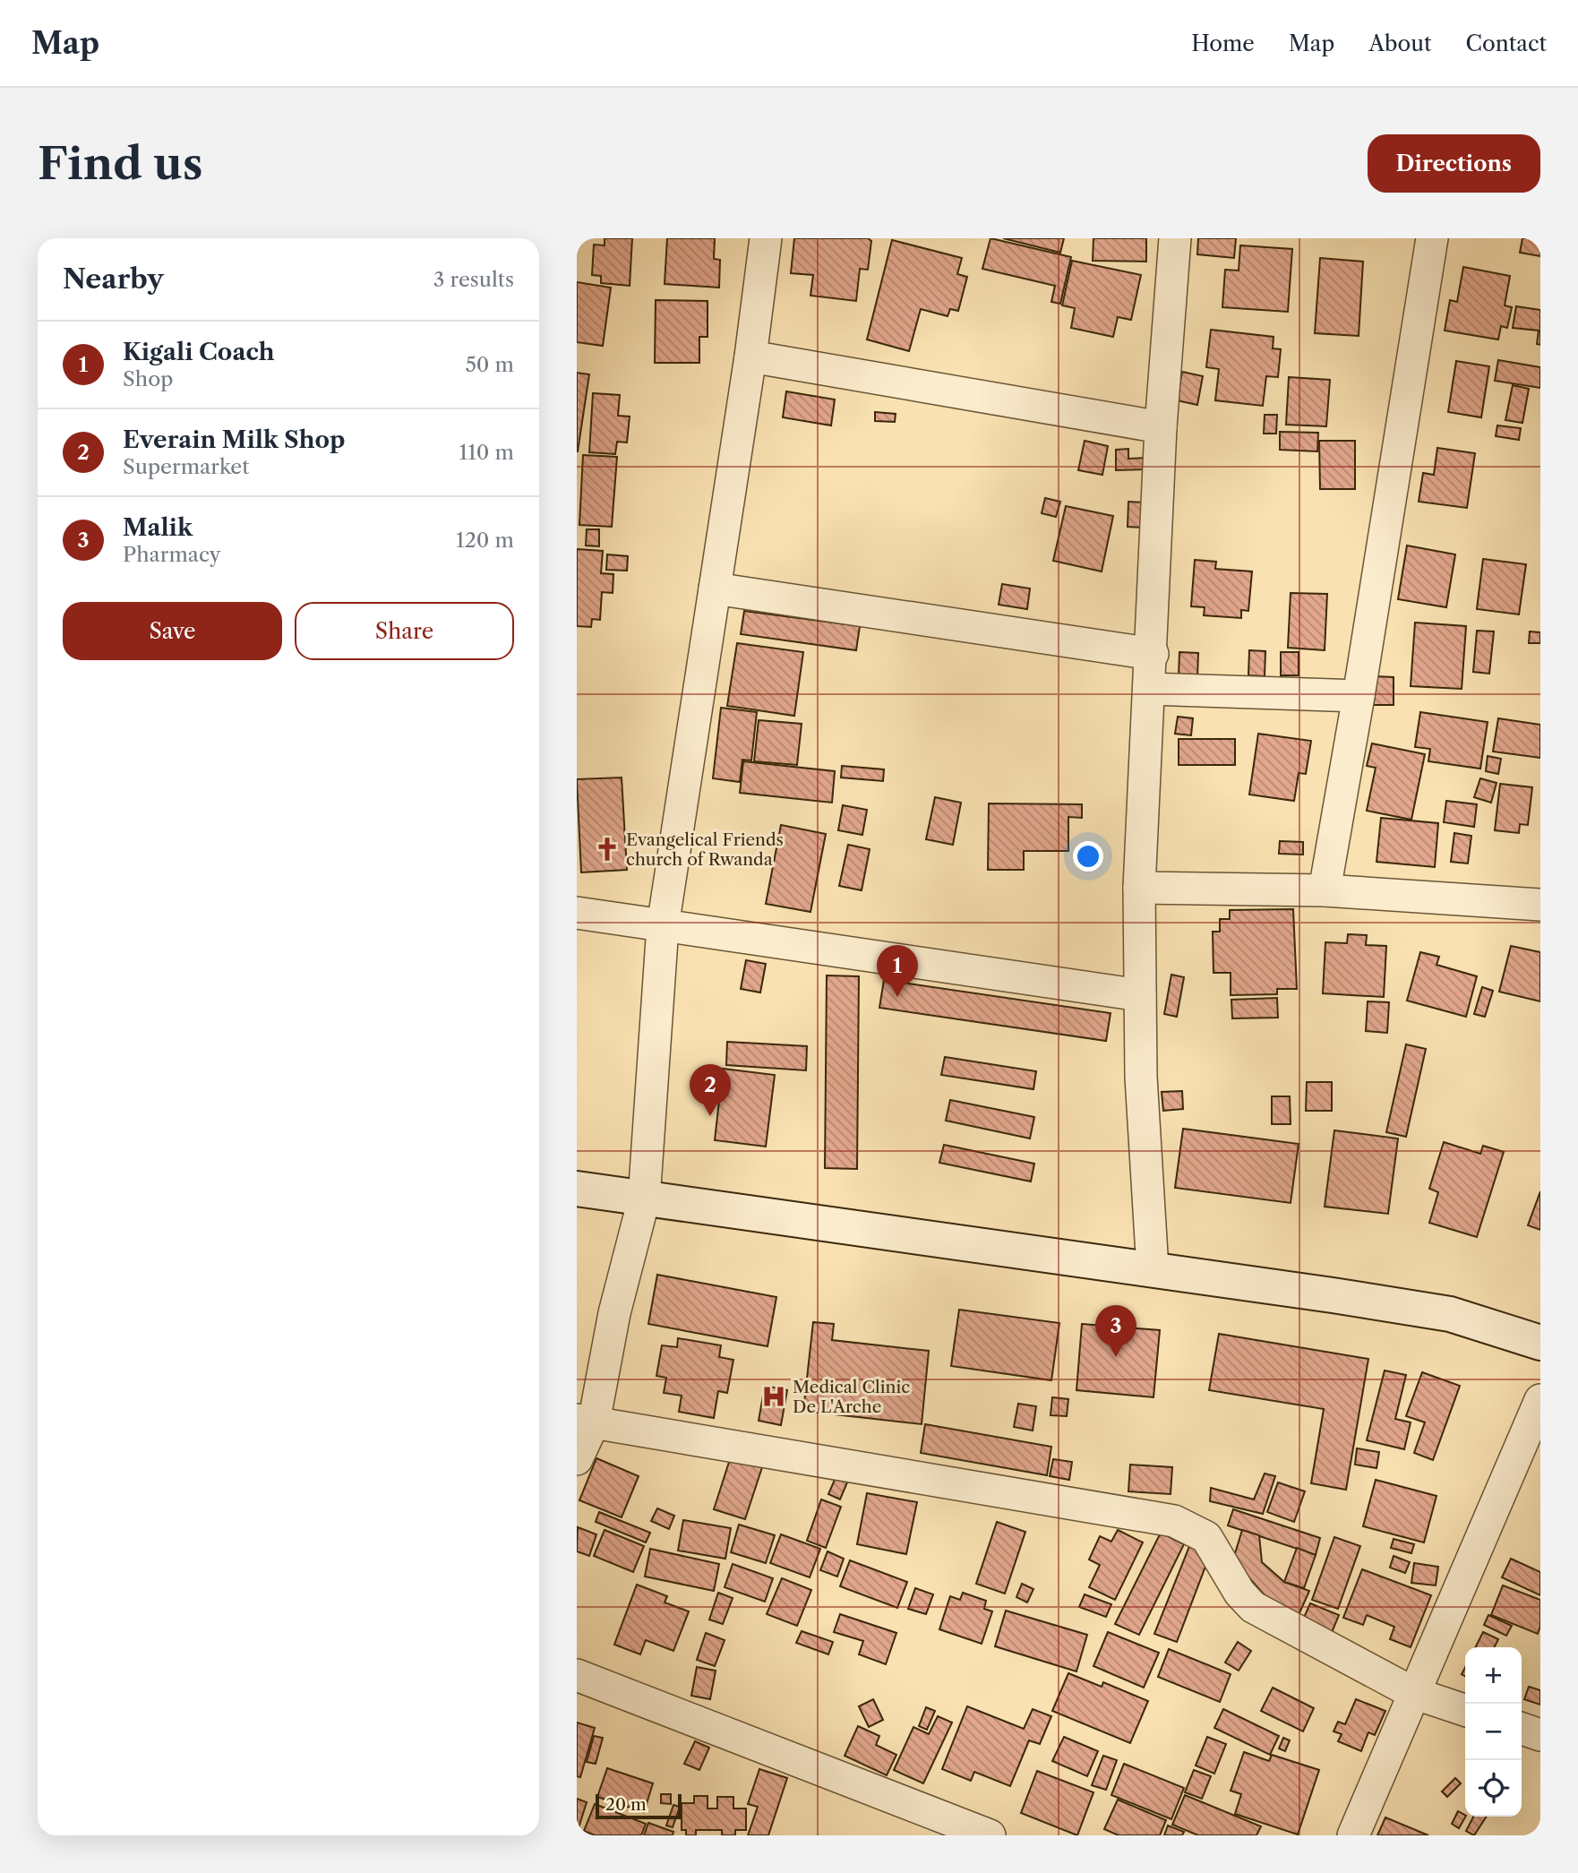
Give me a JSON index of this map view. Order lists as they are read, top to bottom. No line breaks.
{"places":{"church":["Evangelical Friends church of Rwanda"],"hospital":["Medical Clinic De L'Arche"]},"scale_bar":"20 m","page":{"header":"Map","nav":["Home","Map","About","Contact"],"buttons":["Directions",["Save","Share"]],"title":"Find us","heading":["Nearby","3 results"],"list":[{"mark":"1","name":"Kigali Coach","note":"Shop","value":"50 m"},{"mark":"2","name":"Everain Milk Shop","note":"Supermarket","value":"110 m"},{"mark":"3","name":"Malik","note":"Pharmacy","value":"120 m"}],"pins":["1","2","3"],"map_buttons":["+","−"],"scale":"20 m"}}
